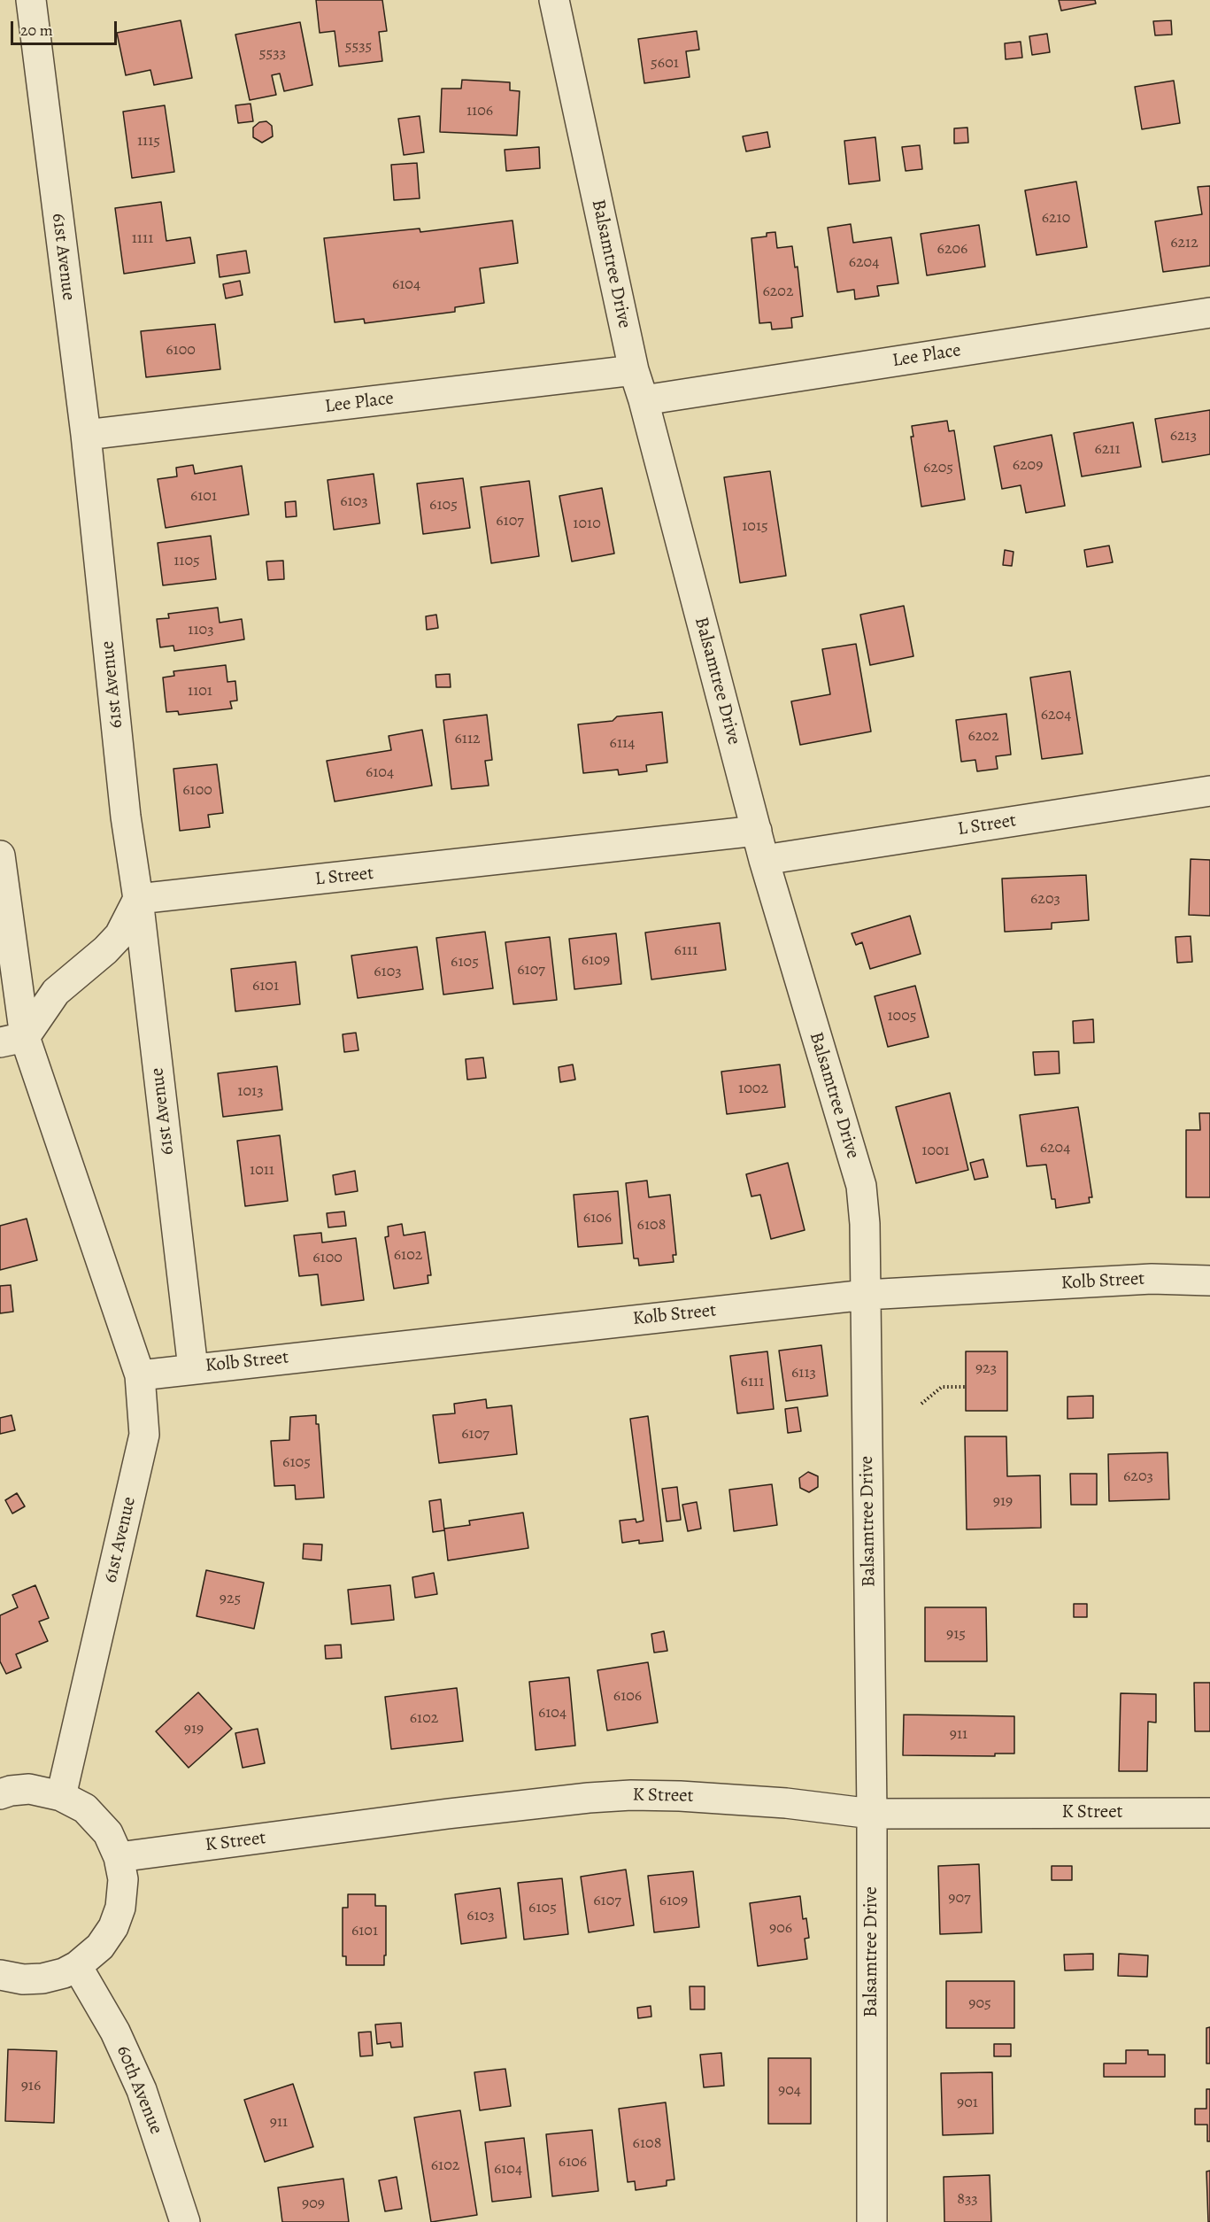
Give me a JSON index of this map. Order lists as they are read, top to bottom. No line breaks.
{"streets":{"street":["61st Avenue","Balsamtree Drive","Lee Place","L Street","Kolb Street","K Street","60th Avenue"]},"crossings":[["61st Avenue","Lee Place"],["61st Avenue","L Street"],["61st Avenue","Kolb Street"],["Balsamtree Drive","Lee Place"],["Balsamtree Drive","L Street"],["Balsamtree Drive","Kolb Street"],["Balsamtree Drive","K Street"]],"house_numbers":["5535","5533","5601","1106","1115","6210","1111","6212","6206","6204","6104","6202","6100","6213","6211","6209","6205","6101","6103","6105","6107","1010","1015","1105","1103","1101","6204","6202","6112","6114","6104","6100","6203","6111","6109","6105","6107","6103","6101","1005","1002","1013","6204","1001","1011","6106","6108","6102","6100","923","6113","6111","6107","6105","6203","919","925","915","6106","6104","6102","919","911","907","6107","6109","6105","6103","906","6101","905","916","904","901","911","6108","6106","6102","6104","833","909"],"scale_bar":"20 m"}
